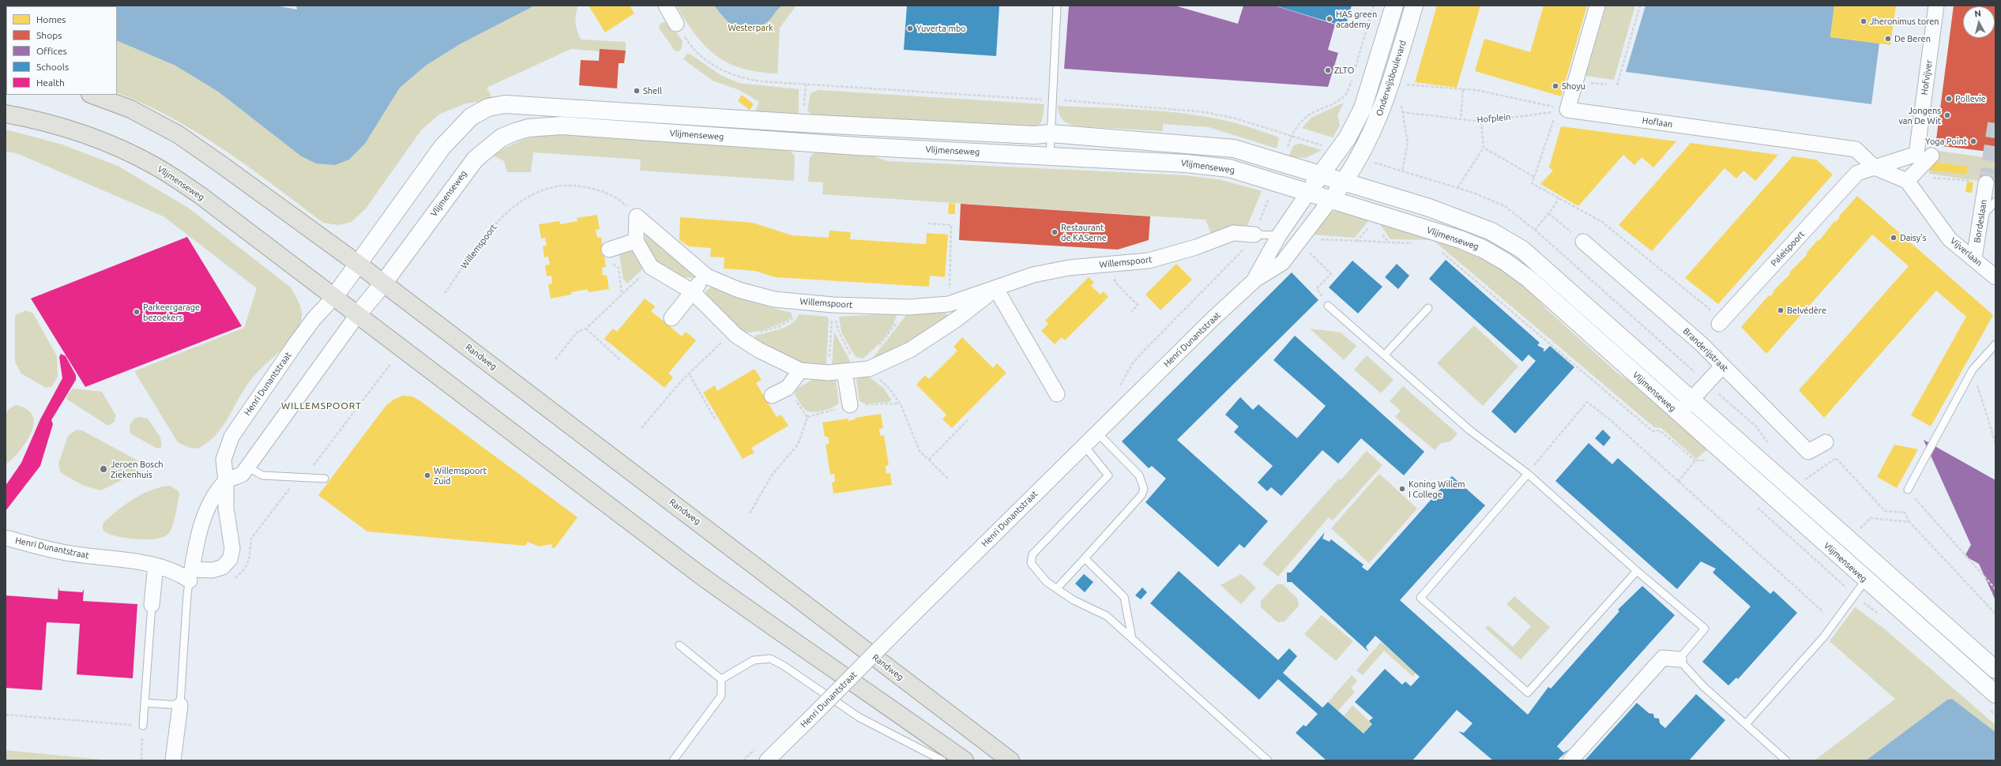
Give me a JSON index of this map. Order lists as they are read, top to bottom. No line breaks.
{"streets":{"main road":["Vlijmenseweg","Randweg"],"street":["Hofvijver","Onderwijsboulevard","Hoflaan","Bordeslaan","Willemspoort","Paleispoort","Vijverlaan","Henri Dunantstraat","Branderijstraat"],"path":["Hofplein"]},"crossings":[["Onderwijsboulevard","Hofplein"],["Onderwijsboulevard","Henri Dunantstraat"],["Hofplein","Hoflaan"],["Hoflaan","Paleispoort"],["Vlijmenseweg","Henri Dunantstraat"],["Vlijmenseweg","Randweg"],["Bordeslaan","Vijverlaan"]],"districts":["WILLEMSPOORT"],"parks":["Westerpark"],"places":["HAS green academy","Jheronimus toren","Yuverta mbo","De Beren","ZLTO","Shoyu","Shell","Pollevie","Jongens van De Wit","Yoga Point","Restaurant de KASerne","Daisy's","Belvédère","Parkeergarage bezoekers","Jeroen Bosch Ziekenhuis","Willemspoort Zuid","Koning Willem I College"],"legend":["Homes","Shops","Offices","Schools","Health"],"north":"top"}
